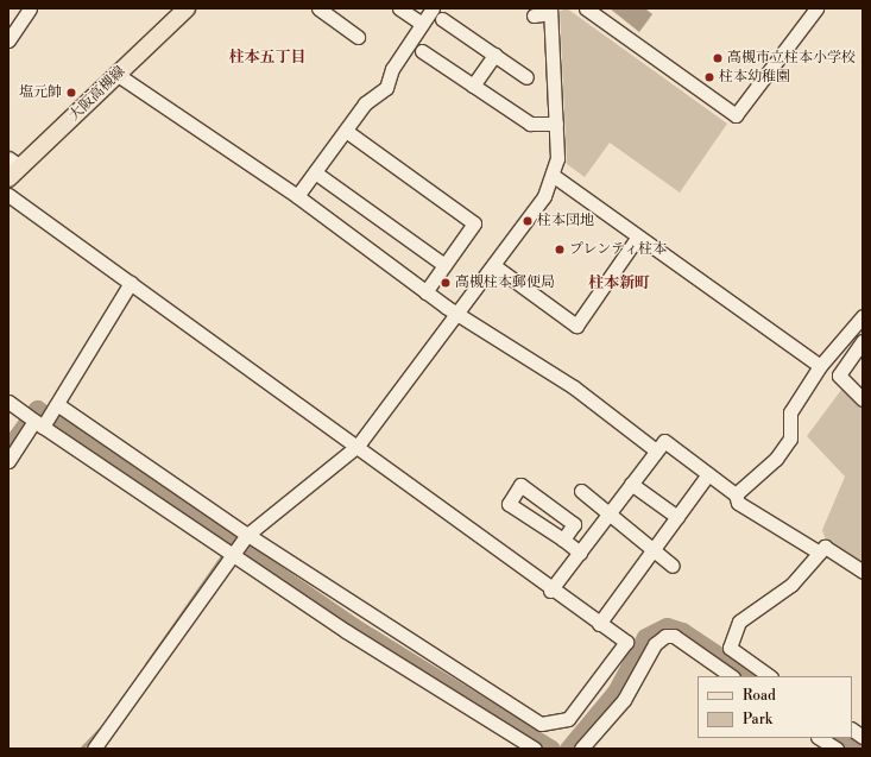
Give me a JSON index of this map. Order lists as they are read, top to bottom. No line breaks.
{"streets":{"main road":["大阪高槻線"]},"districts":["柱本五丁目","柱本新町"],"places":["高槻市立柱本小学校","柱本幼稚園","塩元帥","柱本団地","プレンティ柱本","高槻柱本郵便局"],"legend":["Road","Park"]}
